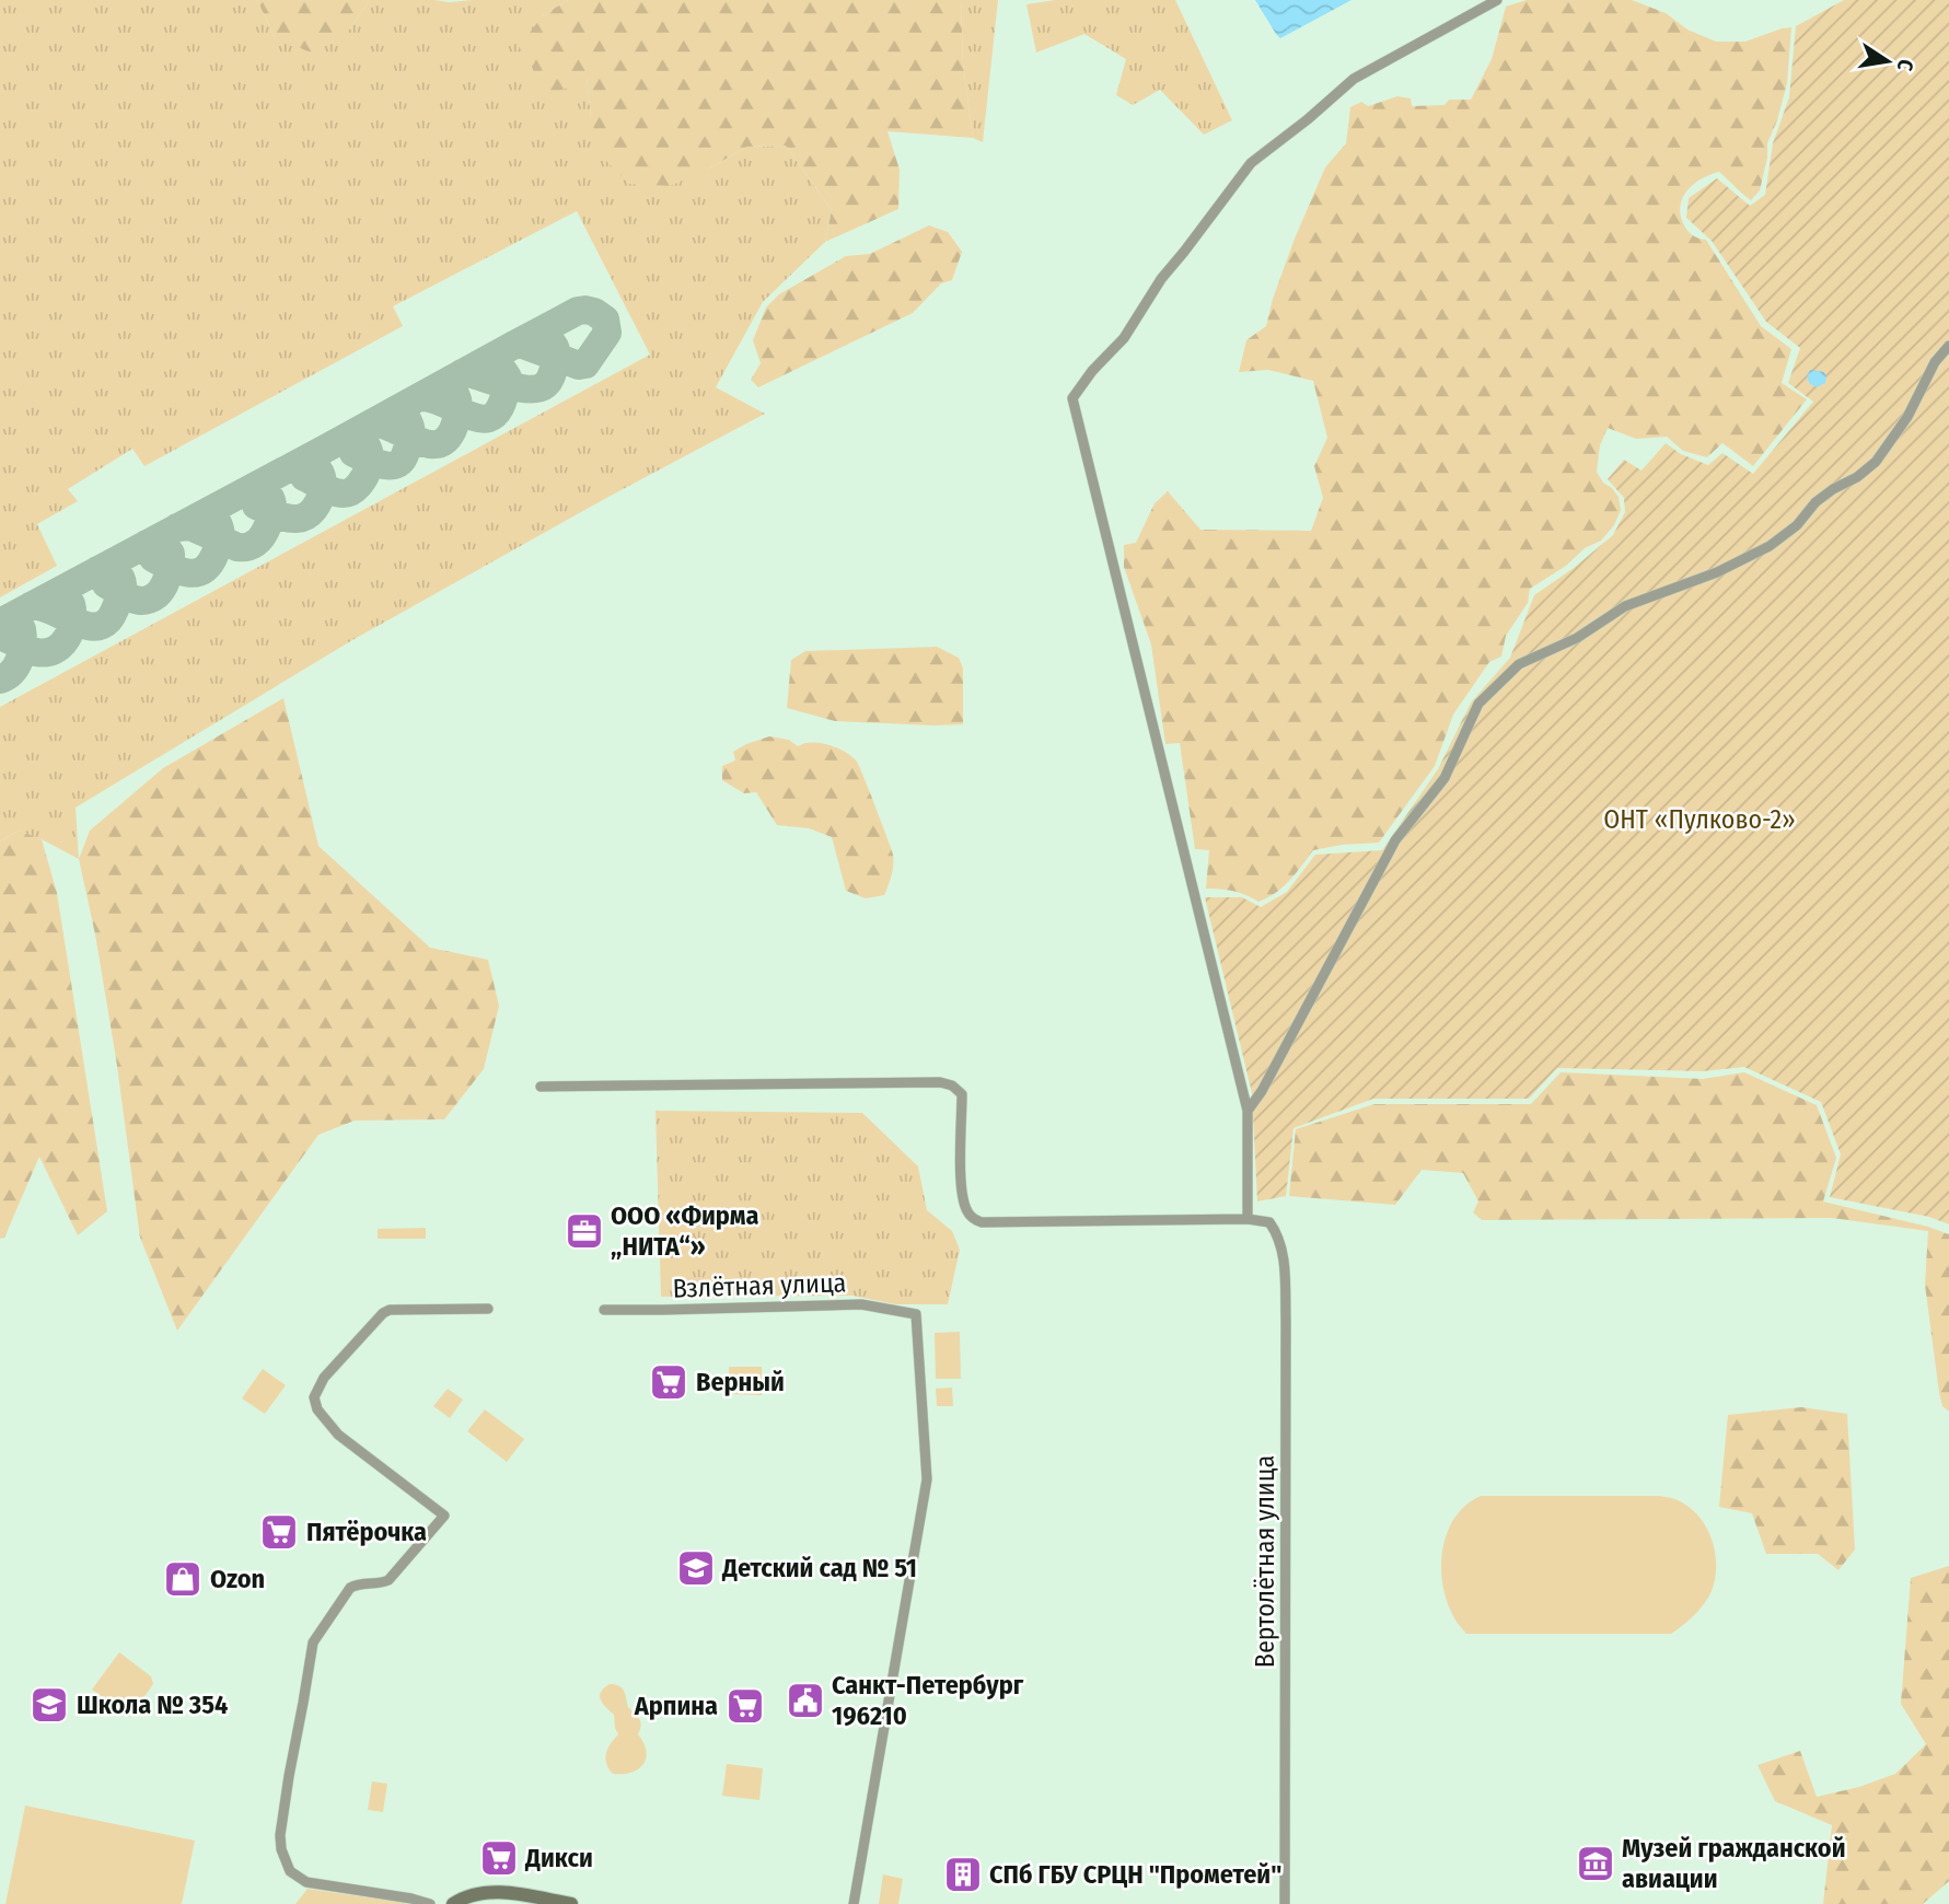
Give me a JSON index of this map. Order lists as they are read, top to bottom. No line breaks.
{"streets":{"street":["Взлётная улица","Вертолётная улица"]},"parks":["ОНТ «Пулково-2»"],"places":{"office":["ООО «Фирма „НИТА“»"],"supermarket":["Верный","Пятёрочка","Арпина","Дикси"],"school or university":["Детский сад № 51","Школа № 354"],"shop":["Ozon"],"public building":["Санкт-Петербург 196210"],"museum":["Музей гражданской авиации"],"building":["СПб ГБУ СРЦН \"Прометей\""]},"north":"right"}
